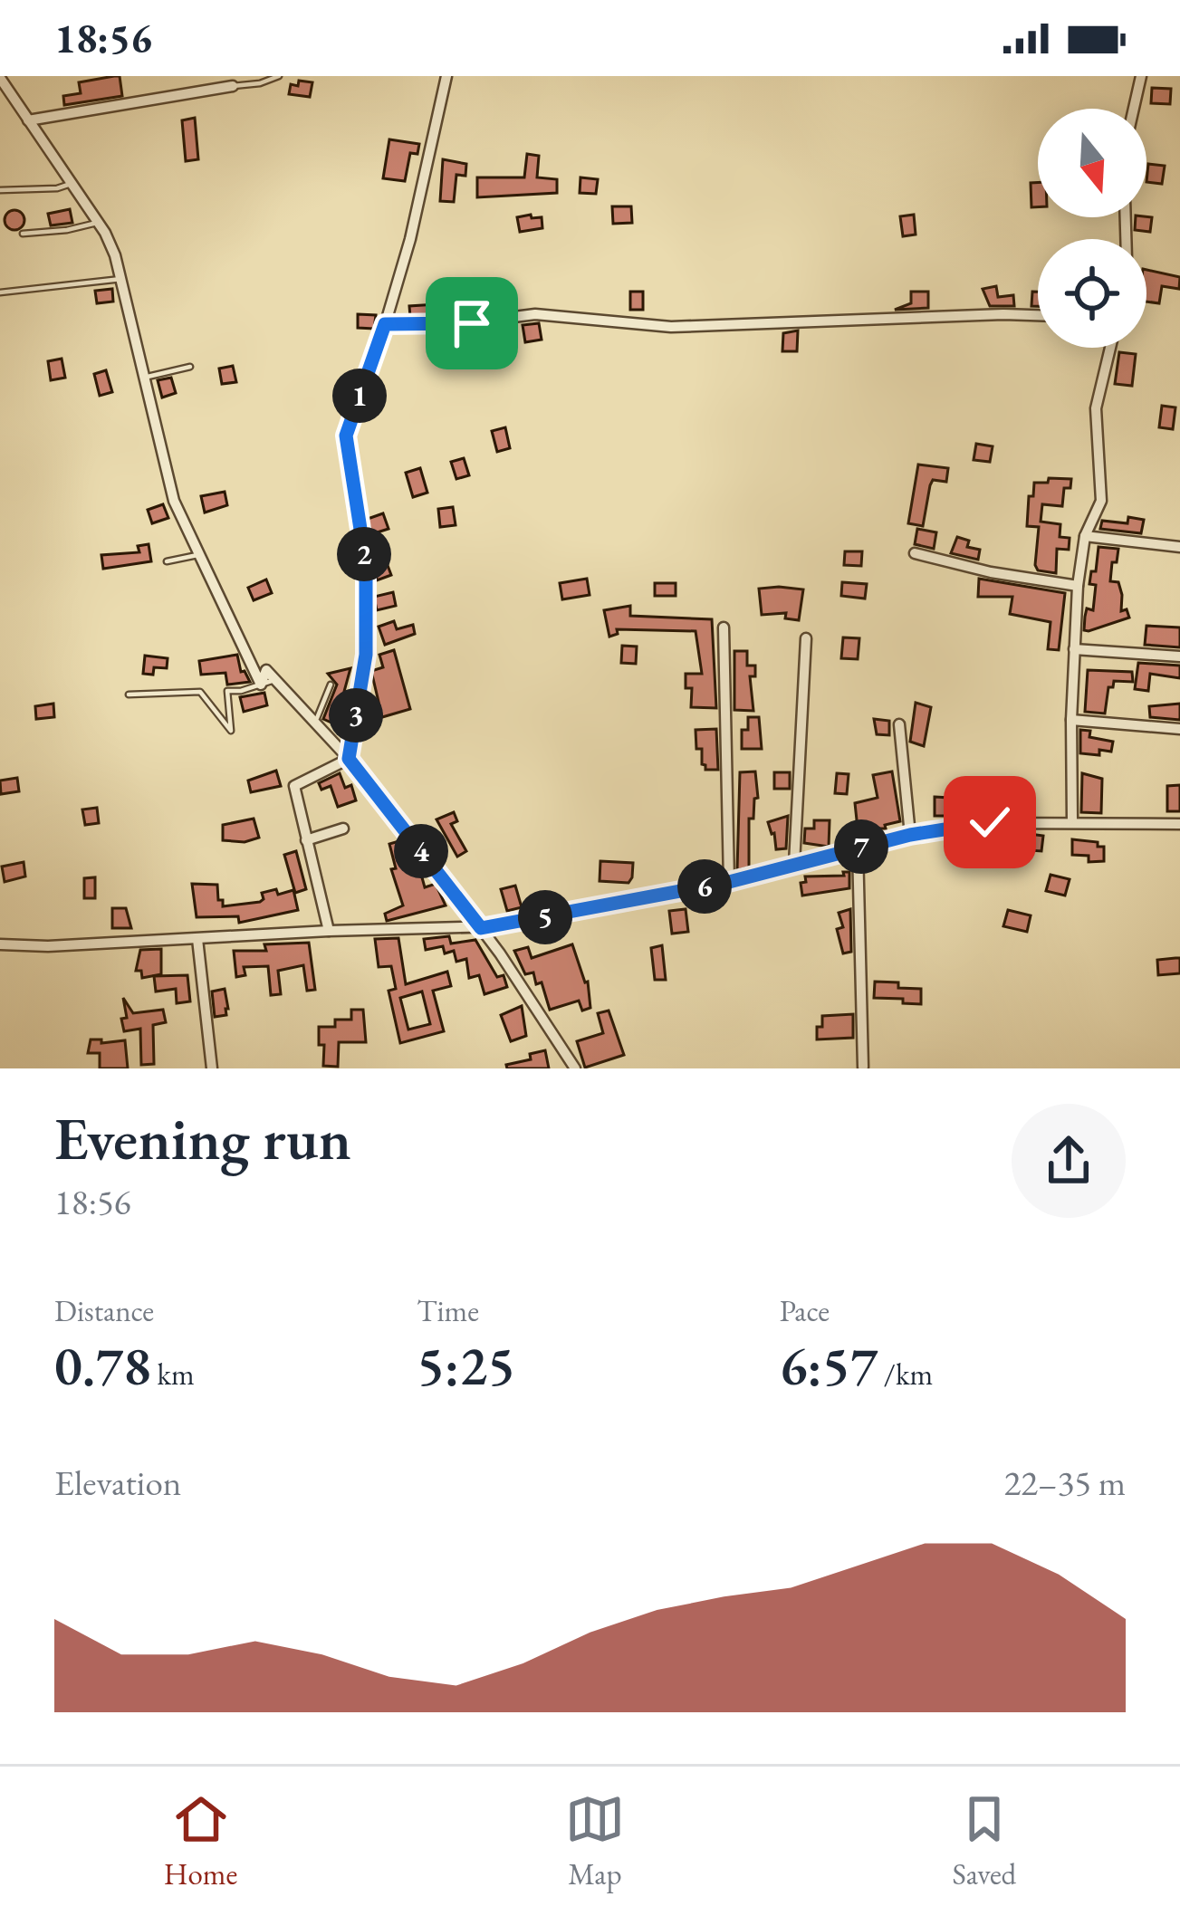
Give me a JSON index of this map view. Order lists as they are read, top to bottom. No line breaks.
{"north":"bottom","page":{"status":"18:56","pins":["1","2","3","7","4","6","5"],"heading":["Evening run","18:56"],"stats":[["Distance","0.78 km"],["Time","5:25"],["Pace","6:57 /km"]],"chart":["Elevation","22–35 m"],"tabs":["Home","Map","Saved"]}}
